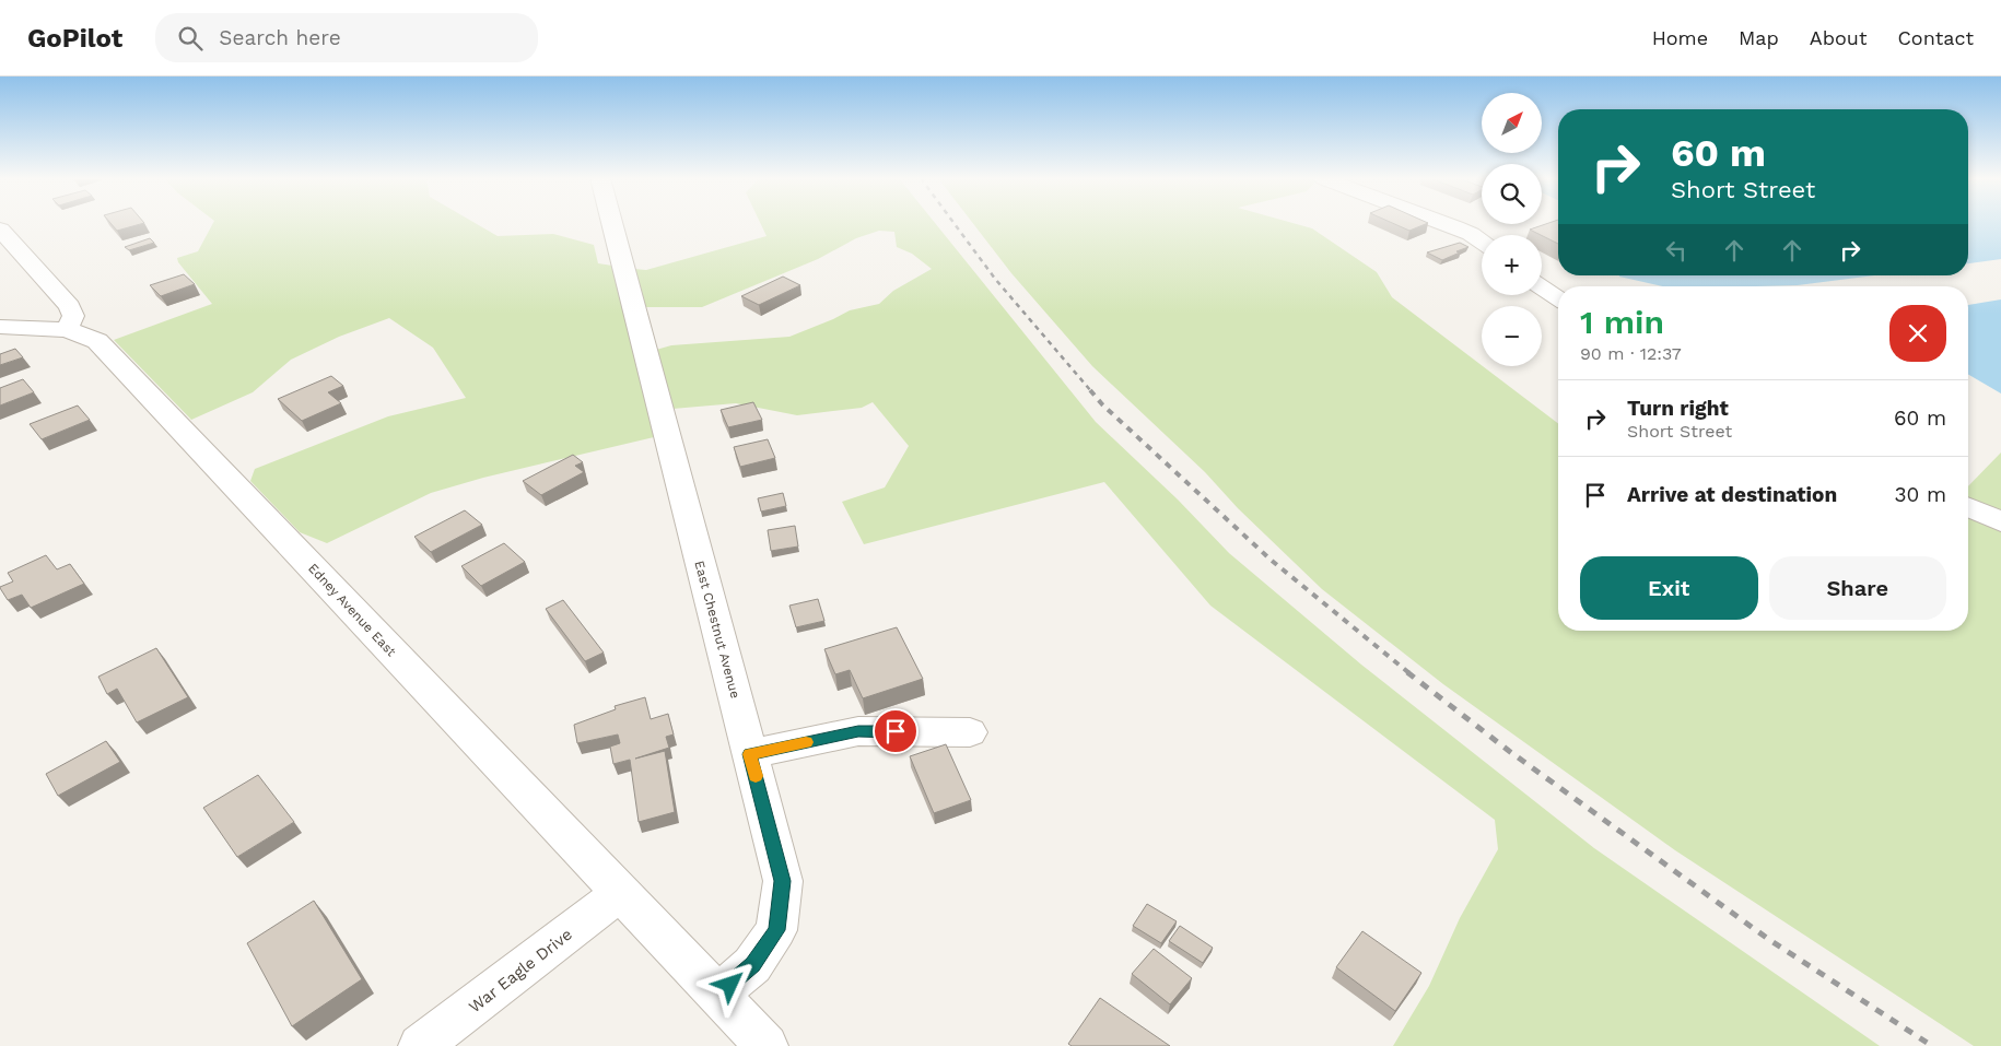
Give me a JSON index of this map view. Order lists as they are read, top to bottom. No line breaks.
{"streets":{"street":["Edney Avenue East","East Chestnut Avenue","War Eagle Drive"]},"crossings":[["Edney Avenue East","East Chestnut Avenue"],["Edney Avenue East","War Eagle Drive"]],"north":"top right","page":{"header":"GoPilot","search":"Search here","nav":["Home","Map","About","Contact"],"map_buttons":["+","−"],"turn":["60 m","Short Street"],"heading":["1 min","90 m · 12:37"],"list":[{"name":"Turn right","note":"Short Street","value":"60 m"},{"name":"Arrive at destination","value":"30 m"}],"buttons":["Exit","Share"]}}
